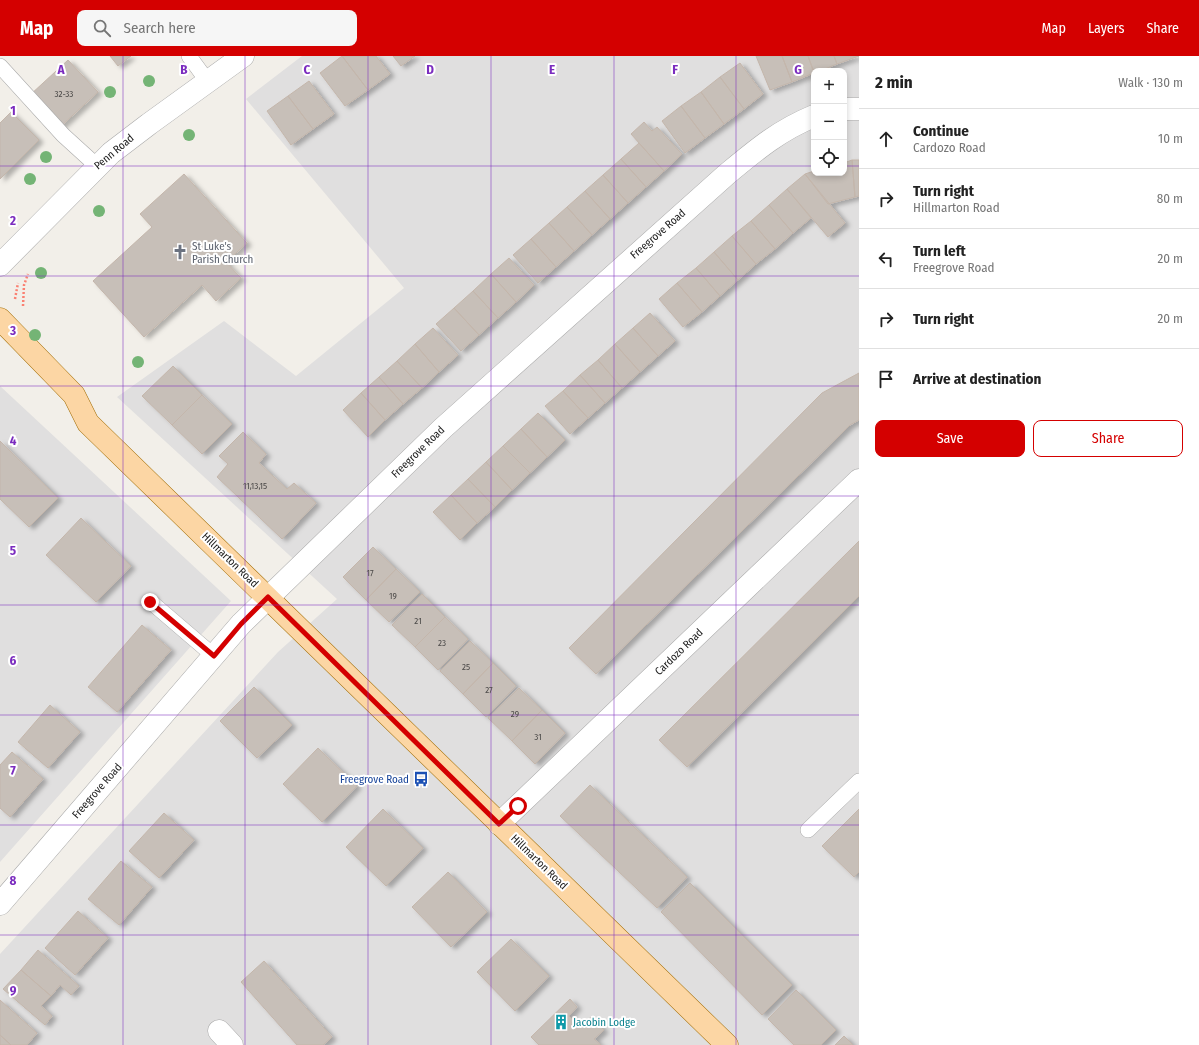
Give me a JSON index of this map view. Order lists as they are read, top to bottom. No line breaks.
{"streets":{"main road":["Hillmarton Road"],"street":["Penn Road","Freegrove Road","Cardozo Road"]},"crossings":[["Freegrove Road","Hillmarton Road"],["Hillmarton Road","Cardozo Road"]],"places":{"church":["St Luke's Parish Church"],"bus stop":["Freegrove Road"],"building":["Jacobin Lodge"]},"house_numbers":["32-33","11,13,15","17","19","21","23","25","27","29","31"],"page":{"header":"Map","search":"Search here","nav":["Map","Layers","Share"],"heading":["2 min","Walk · 130 m"],"map_buttons":["+","−"],"list":[["Continue","Cardozo Road","10 m"],["Turn right","Hillmarton Road","80 m"],["Turn left","Freegrove Road","20 m"],["Turn right","20 m"],"Arrive at destination"],"buttons":["Save","Share"]},"grid":{"columns":["A","B","C","D","E","F","G"],"rows":["1","2","3","4","5","6","7","8","9"]}}
